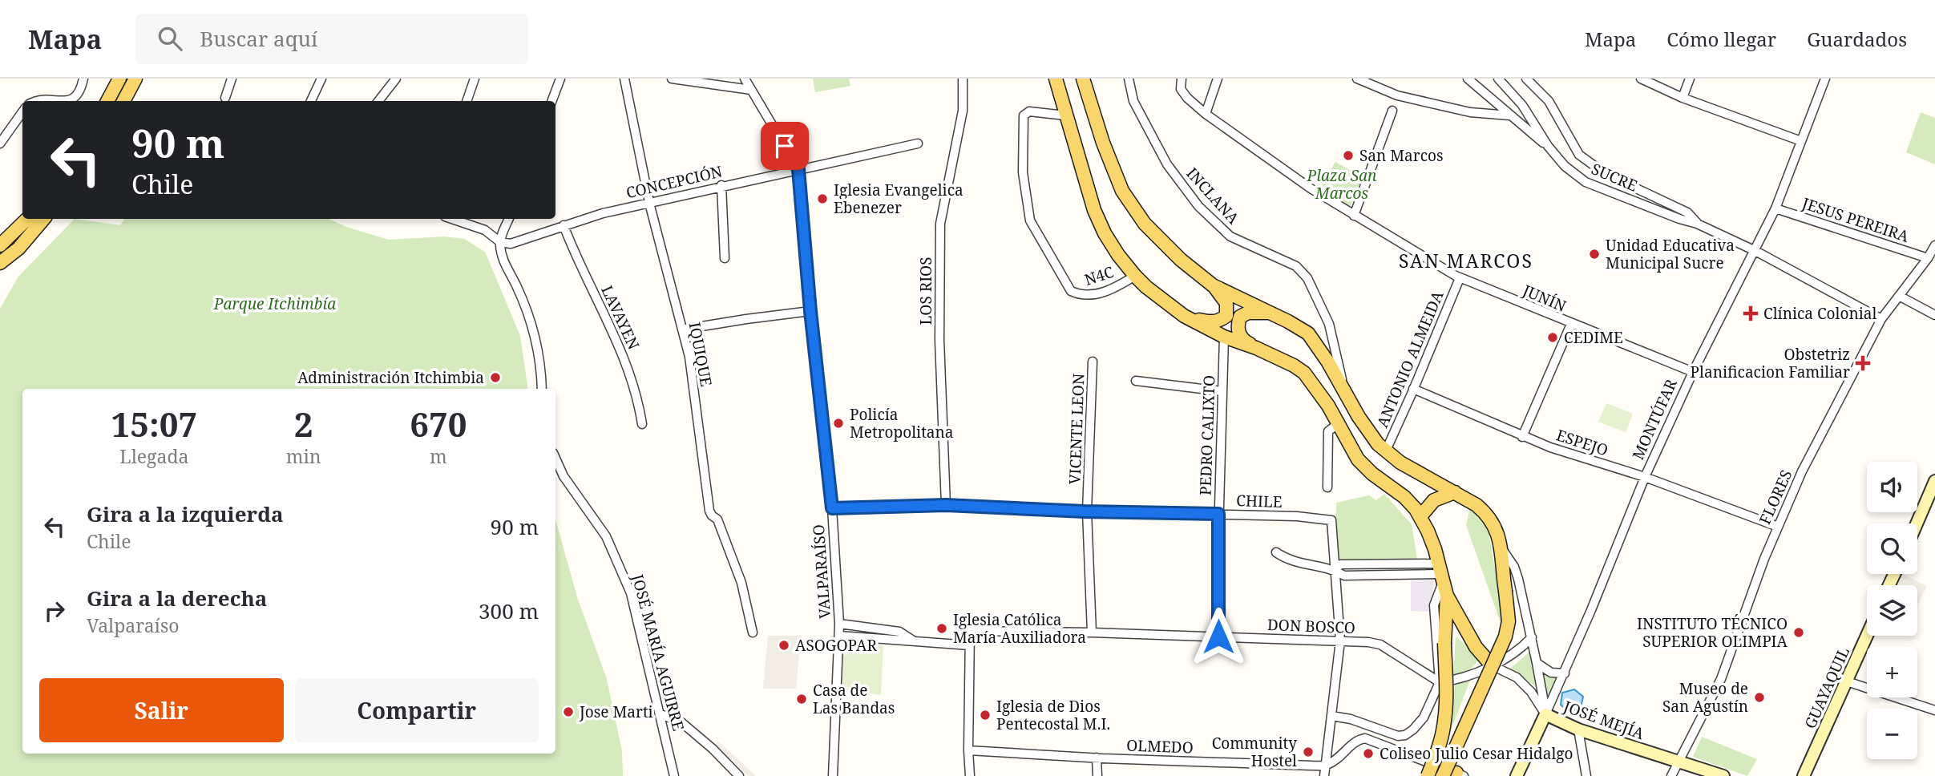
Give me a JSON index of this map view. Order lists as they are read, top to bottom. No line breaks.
{"streets":{"street":["SUCRE","CONCEPCIÓN","INCLANA","JESUS PEREIRA","N4C","LOS RIOS","JUNÍN","LAVAYEN","IQUIQUE","ANTONIO ALMEIDA","MONTÚFAR","VICENTE LEON","PEDRO CALIXTO","ESPEJO","FLORES","CHILE","VALPARAÍSO","DON BOSCO","JOSÉ MARÍA AGUIRRE","GUAYAQUIL","JOSÉ MEJÍA","OLMEDO"]},"crossings":[["SUCRE","MONTÚFAR"],["SUCRE","FLORES"],["CONCEPCIÓN","LAVAYEN"],["CONCEPCIÓN","IQUIQUE"],["CONCEPCIÓN","VALPARAÍSO"],["JESUS PEREIRA","MONTÚFAR"],["JESUS PEREIRA","FLORES"],["LOS RIOS","CHILE"],["JUNÍN","ANTONIO ALMEIDA"],["JUNÍN","MONTÚFAR"],["ANTONIO ALMEIDA","ESPEJO"],["MONTÚFAR","ESPEJO"],["MONTÚFAR","JOSÉ MEJÍA"],["VICENTE LEON","CHILE"],["VICENTE LEON","DON BOSCO"],["PEDRO CALIXTO","CHILE"],["PEDRO CALIXTO","DON BOSCO"],["ESPEJO","FLORES"],["FLORES","JOSÉ MEJÍA"],["CHILE","VALPARAÍSO"]],"districts":["SAN MARCOS"],"parks":["Plaza San Marcos","Parque Itchimbía"],"places":{"other":["San Marcos","Iglesia Evangelica Ebenezer","Unidad Educativa Municipal Sucre","CEDIME","Administración Itchimbia","Policía Metropolitana","Iglesia Católica María Auxiliadora","INSTITUTO TÉCNICO SUPERIOR OLIMPIA","ASOGOPAR","Museo de San Agustín","Casa de Las Bandas","Jose Marti","Iglesia de Dios Pentecostal M.I.","Community Hostel","Coliseo Julio Cesar Hidalgo"],"health":["Clínica Colonial","Obstetriz Planificacion Familiar"]},"page":{"header":"Mapa","search":"Buscar aquí","nav":["Mapa","Cómo llegar","Guardados"],"turn":["90 m","Chile"],"eta":["15:07","Llegada","2","min","670","m"],"map_buttons":["+","−"],"list":[{"name":"Gira a la izquierda","note":"Chile","value":"90 m"},{"name":"Gira a la derecha","note":"Valparaíso","value":"300 m"}],"buttons":["Salir","Compartir"]}}
